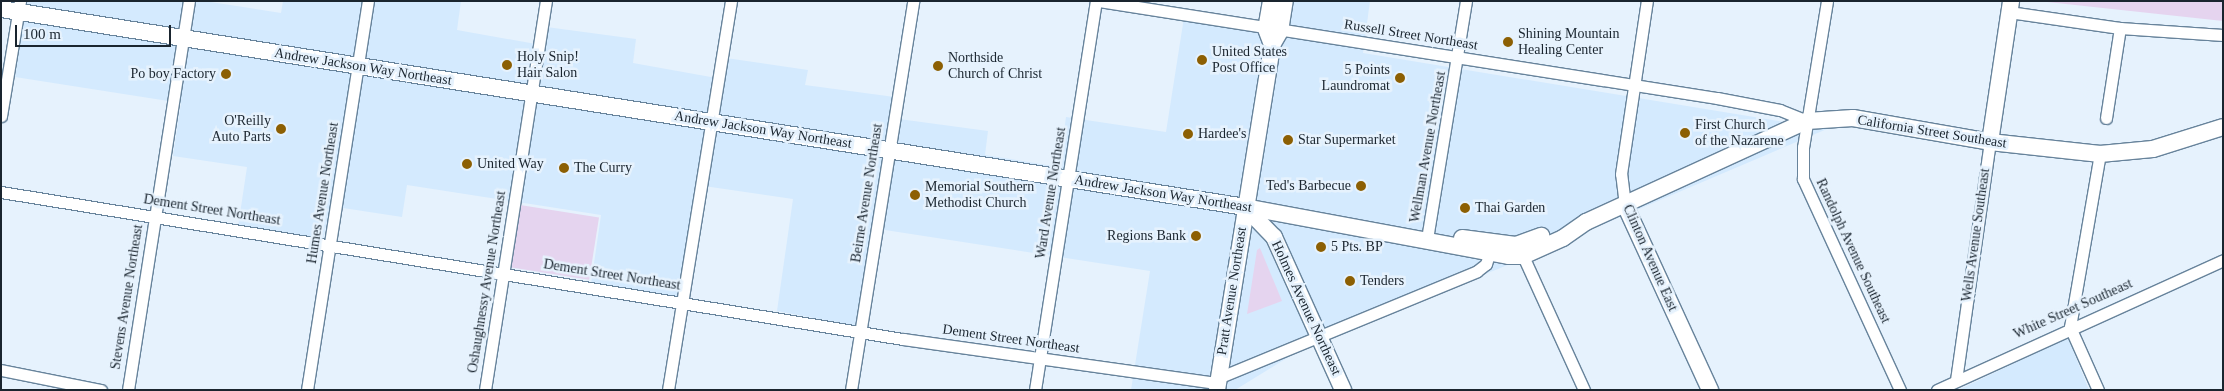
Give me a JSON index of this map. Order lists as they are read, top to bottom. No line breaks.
{"streets":{"main road":["Andrew Jackson Way Northeast","California Street Southeast","Wells Avenue Southeast","Clinton Avenue East","Pratt Avenue Northeast","Holmes Avenue Northeast"],"street":["Russell Street Northeast","Wellman Avenue Northeast","Humes Avenue Northeast","Beirne Avenue Northeast","Ward Avenue Northeast","Dement Street Northeast","Randolph Avenue Southeast","Oshaughnessy Avenue Northeast","Stevens Avenue Northeast","White Street Southeast"]},"crossings":[["Russell Street Northeast","California Street Southeast"],["Russell Street Northeast","Wellman Avenue Northeast"],["Russell Street Northeast","Ward Avenue Northeast"],["Russell Street Northeast","Randolph Avenue Southeast"],["Russell Street Northeast","Clinton Avenue East"],["Russell Street Northeast","Pratt Avenue Northeast"],["Andrew Jackson Way Northeast","Wellman Avenue Northeast"],["Andrew Jackson Way Northeast","Humes Avenue Northeast"],["Andrew Jackson Way Northeast","Beirne Avenue Northeast"],["Andrew Jackson Way Northeast","Ward Avenue Northeast"],["Andrew Jackson Way Northeast","Dement Street Northeast"],["Andrew Jackson Way Northeast","Oshaughnessy Avenue Northeast"],["Andrew Jackson Way Northeast","Pratt Avenue Northeast"],["Andrew Jackson Way Northeast","Stevens Avenue Northeast"],["Andrew Jackson Way Northeast","Holmes Avenue Northeast"],["California Street Southeast","Wells Avenue Southeast"],["California Street Southeast","Randolph Avenue Southeast"],["California Street Southeast","Clinton Avenue East"],["Humes Avenue Northeast","Dement Street Northeast"],["Beirne Avenue Northeast","Dement Street Northeast"],["Ward Avenue Northeast","Dement Street Northeast"],["Dement Street Northeast","Oshaughnessy Avenue Northeast"],["Dement Street Northeast","Pratt Avenue Northeast"],["Dement Street Northeast","Stevens Avenue Northeast"],["Dement Street Northeast","Holmes Avenue Northeast"],["Wells Avenue Southeast","White Street Southeast"],["Pratt Avenue Northeast","Holmes Avenue Northeast"]],"places":["Shining Mountain Healing Center","United States Post Office","Holy Snip! Hair Salon","Northside Church of Christ","Po boy Factory","5 Points Laundromat","O'Reilly Auto Parts","First Church of the Nazarene","Hardee's","Star Supermarket","United Way","The Curry","Ted's Barbecue","Memorial Southern Methodist Church","Thai Garden","Regions Bank","5 Pts. BP","Tenders"],"scale_bar":"100 m"}
